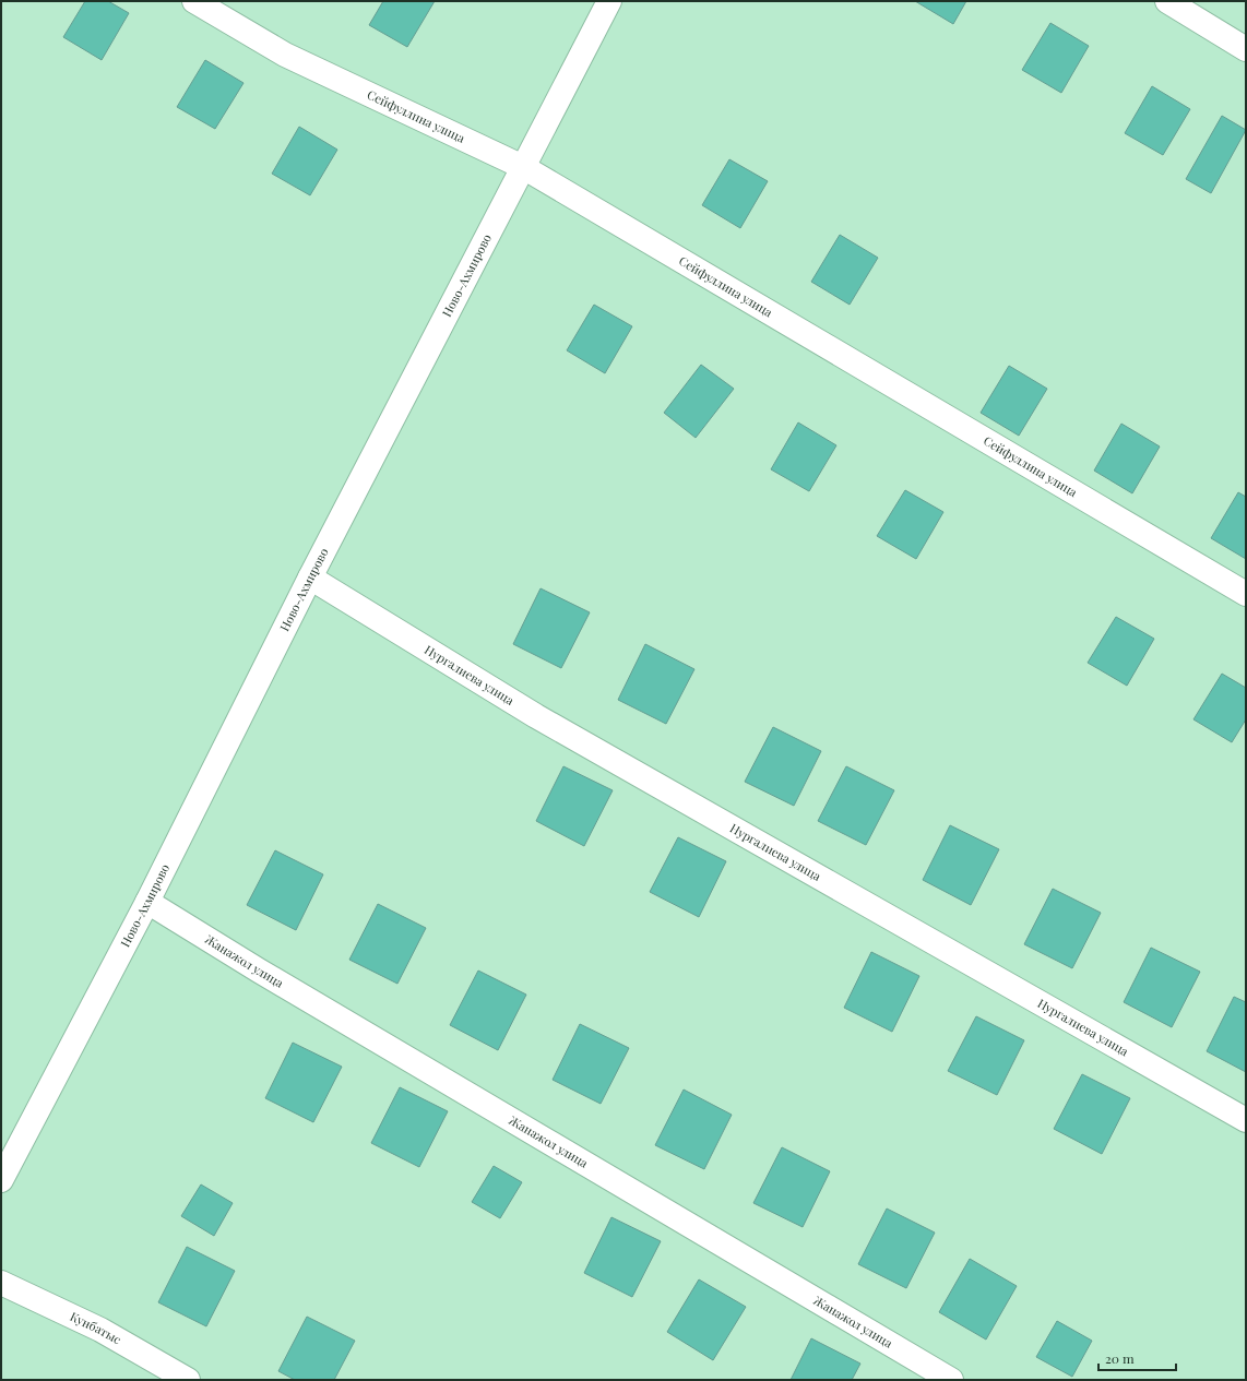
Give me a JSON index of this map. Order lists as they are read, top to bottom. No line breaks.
{"streets":{"street":["Сейфуллина улица","Ново-Ахмирово","Нургалиева улица","Жанажол улица","Кунбатыс"]},"crossings":[["Сейфуллина улица","Ново-Ахмирово"],["Ново-Ахмирово","Нургалиева улица"],["Ново-Ахмирово","Жанажол улица"]],"scale_bar":"20 m"}
